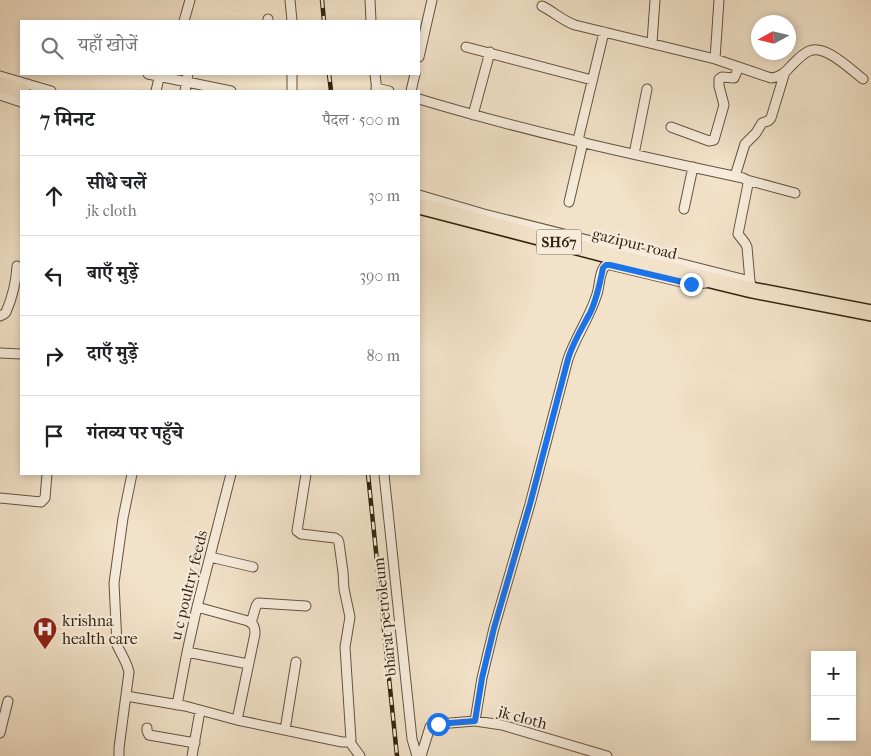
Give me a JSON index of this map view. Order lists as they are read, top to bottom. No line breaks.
{"streets":{"main road":["SH67","gazipur road"],"street":["u c poultry feeds","bharat petroleum","jk cloth"]},"crossings":[["SH67","gazipur road"]],"places":{"hospital":["krishna health care"]},"north":"left","page":{"search":"यहाँ खोजें","heading":["7 मिनट","पैदल · 500 m"],"list":[["सीधे चलें","jk cloth","30 m"],["बाएँ मुड़ें","390 m"],["दाएँ मुड़ें","80 m"],"गंतव्य पर पहुँचे"],"map_buttons":["+","−"]}}
